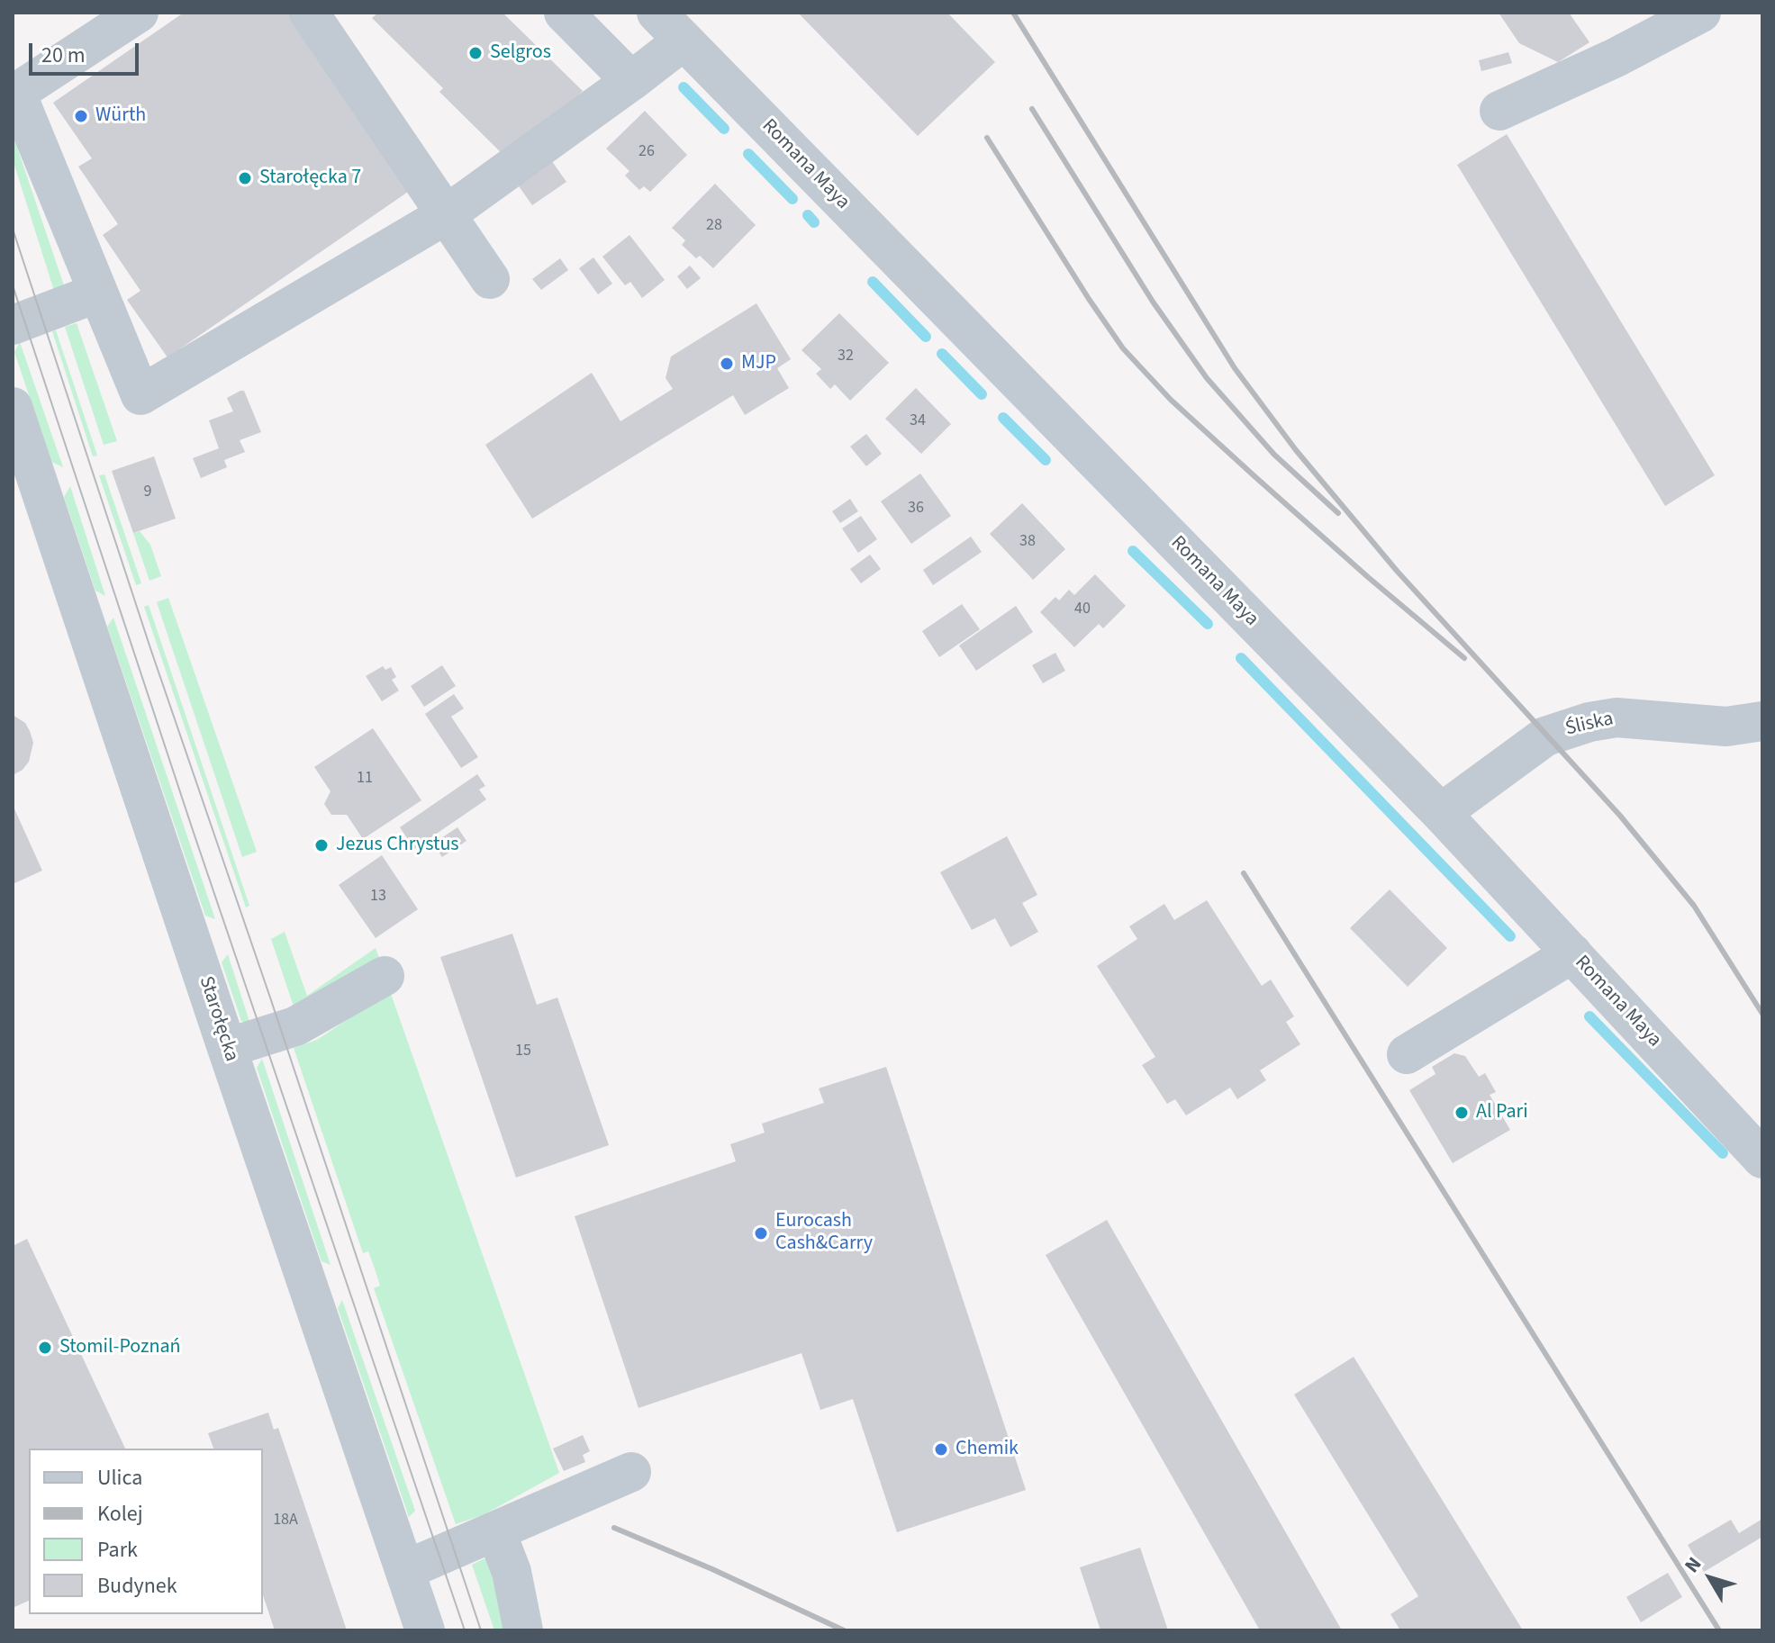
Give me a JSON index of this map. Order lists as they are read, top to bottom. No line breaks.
{"streets":{"street":["Romana Maya","Śliska","Starołęcka"]},"crossings":[["Romana Maya","Śliska"]],"places":["Selgros","Würth","Starołęcka 7","MJP","Jezus Chrystus","Al Pari","Eurocash Cash&Carry","Stomil-Poznań","Chemik"],"house_numbers":["26","28","32","34","9","36","38","40","11","13","15","18A"],"legend":["Ulica","Kolej","Park","Budynek"],"scale_bar":"20 m","north":"top left"}
